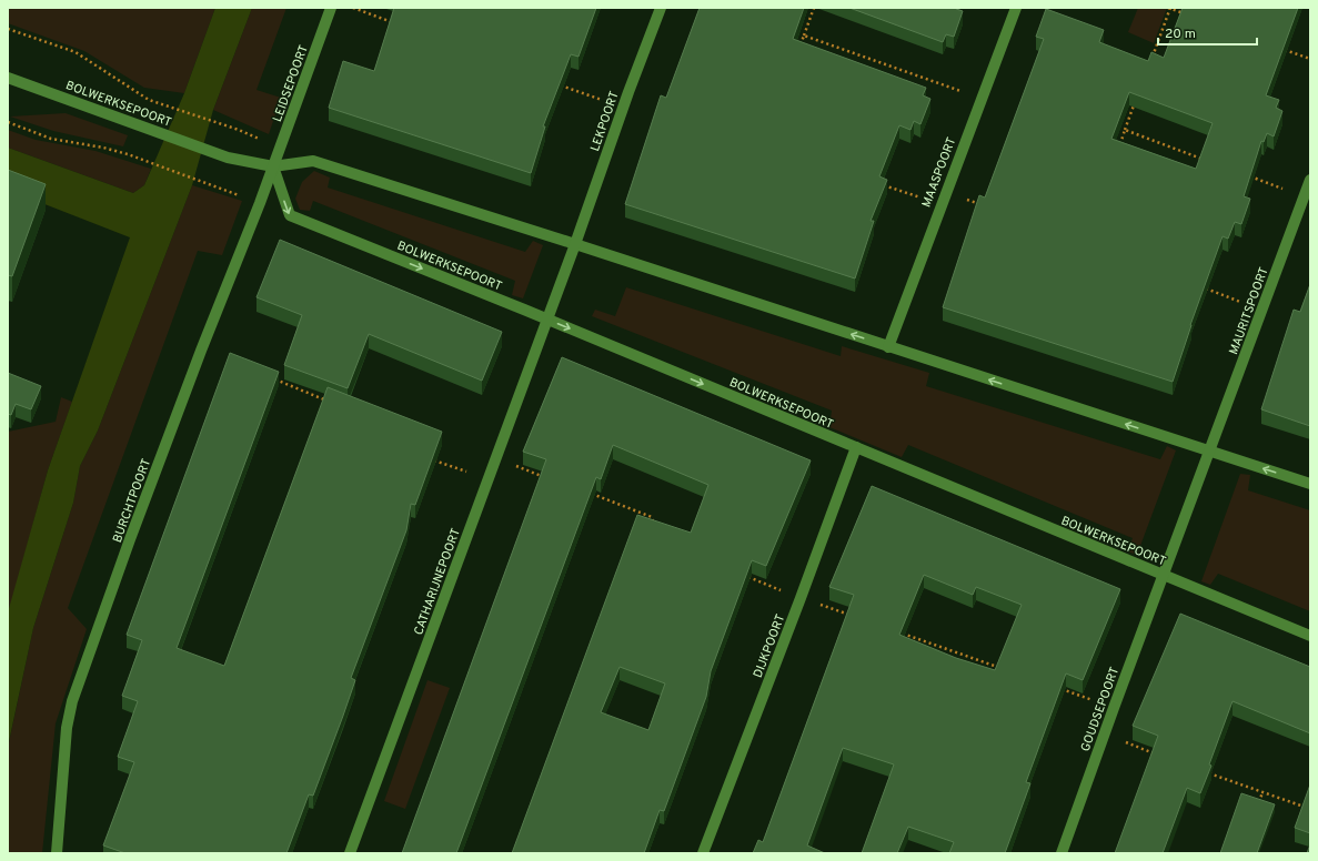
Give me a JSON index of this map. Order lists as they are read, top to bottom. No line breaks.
{"streets":{"street":["LEIDSEPOORT","BOLWERKSEPOORT","LEKPOORT","MAASPOORT","MAURITSPOORT","BURCHTPOORT","CATHARIJNEPOORT","DIJKPOORT","GOUDSEPOORT"]},"crossings":[["LEIDSEPOORT","BOLWERKSEPOORT"],["LEIDSEPOORT","BURCHTPOORT"],["BOLWERKSEPOORT","LEKPOORT"],["BOLWERKSEPOORT","MAASPOORT"],["BOLWERKSEPOORT","MAURITSPOORT"],["BOLWERKSEPOORT","BURCHTPOORT"],["BOLWERKSEPOORT","CATHARIJNEPOORT"],["BOLWERKSEPOORT","DIJKPOORT"],["BOLWERKSEPOORT","GOUDSEPOORT"],["LEKPOORT","CATHARIJNEPOORT"],["MAURITSPOORT","GOUDSEPOORT"]],"scale_bar":"20 m"}
